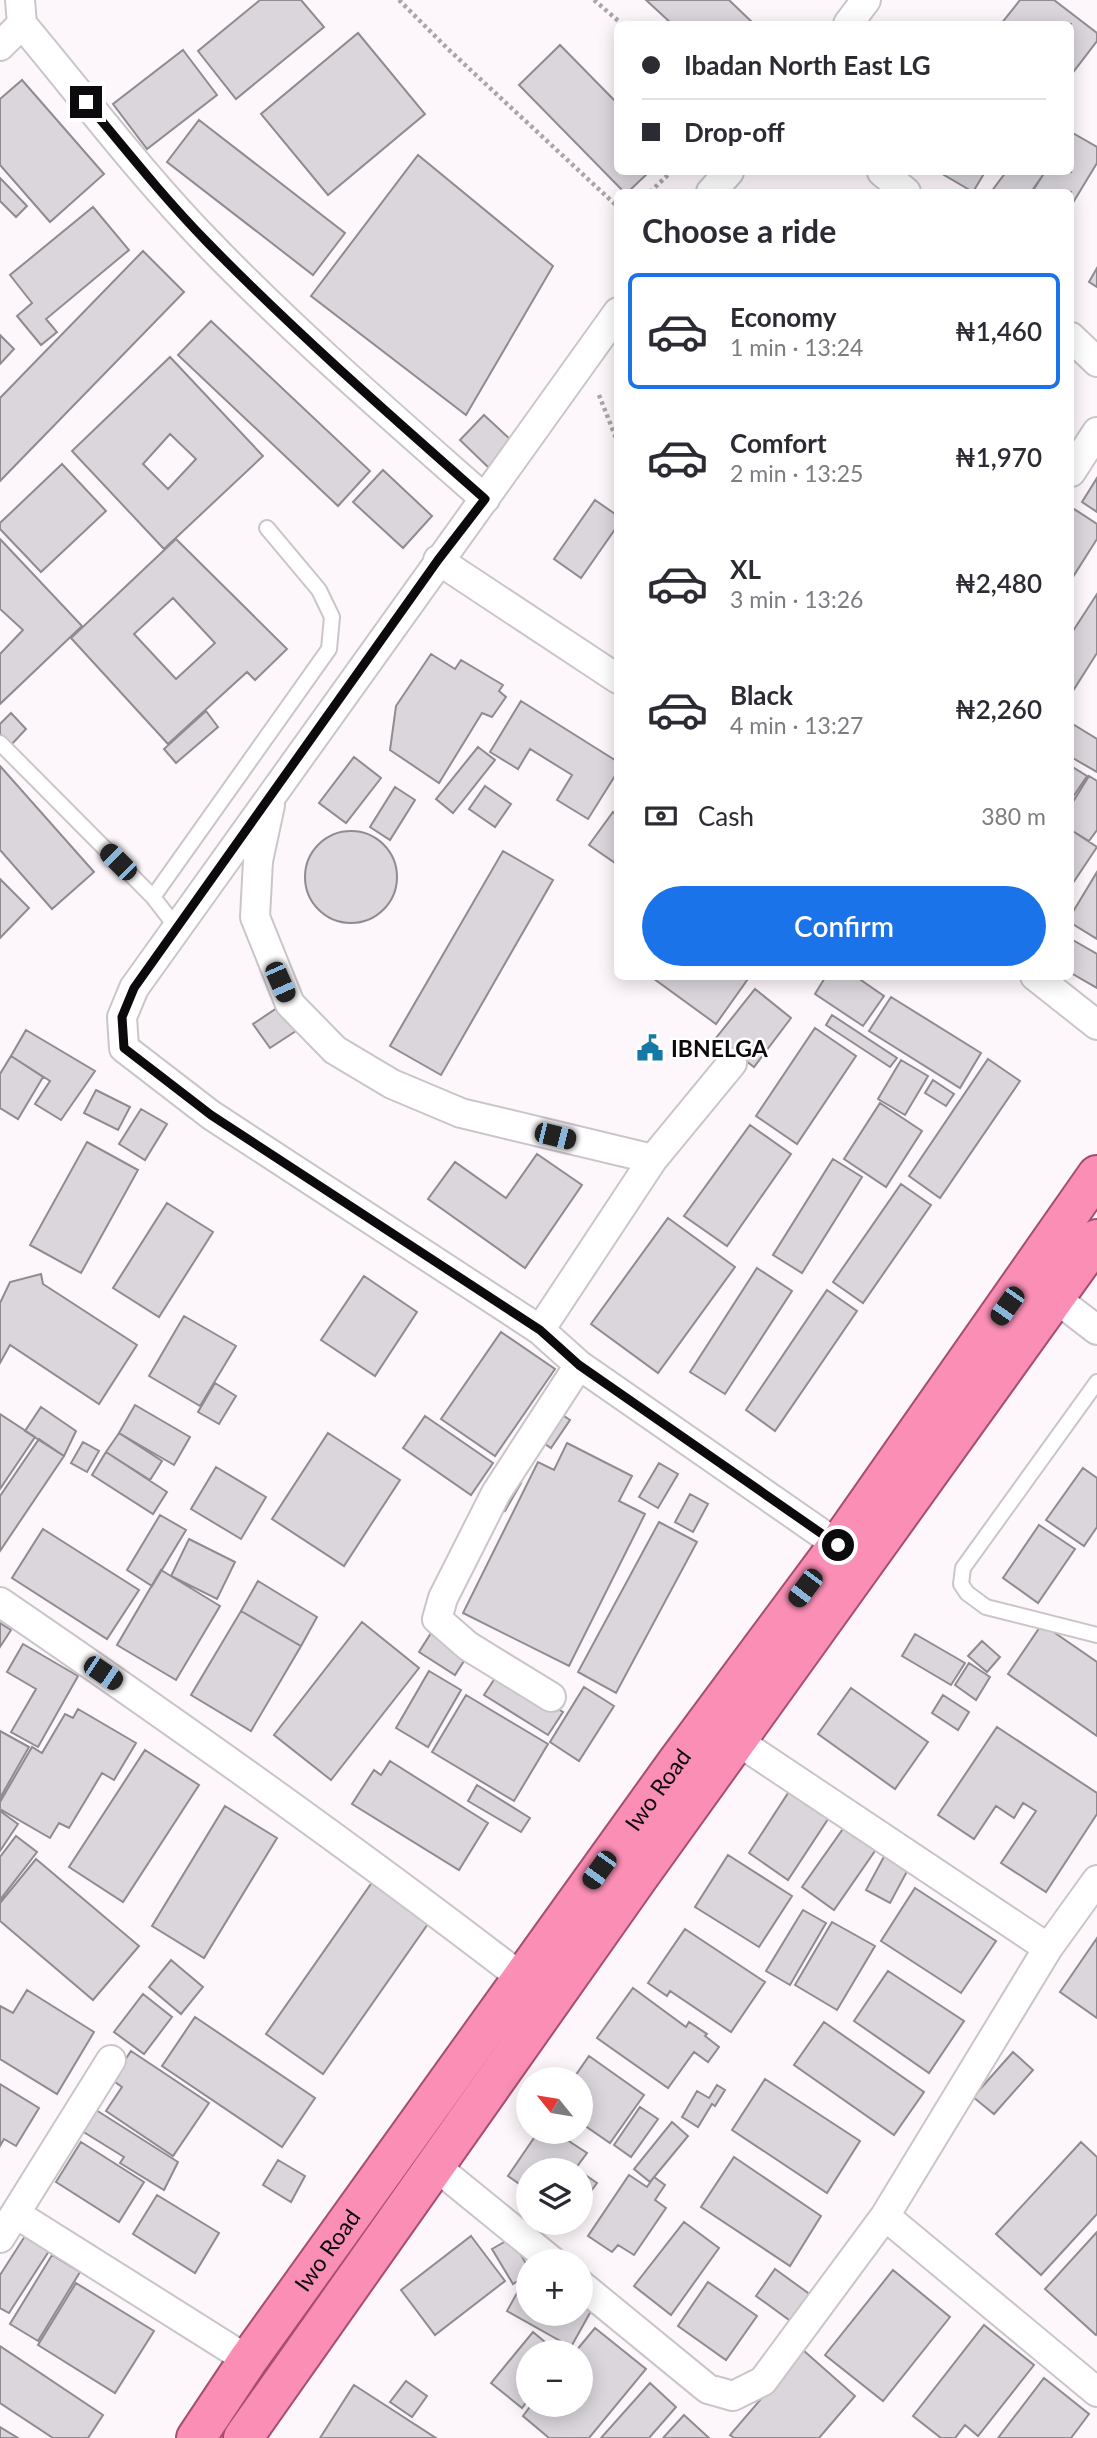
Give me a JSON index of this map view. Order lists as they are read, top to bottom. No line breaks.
{"streets":{"highway":["Iwo Road"]},"places":{"public building":["IBNELGA"]},"north":"top left","page":{"banner":["Ibadan North East LG","Drop-off"],"heading":"Choose a ride","list":[{"name":"Economy","note":"1 min · 13:24","value":"₦1,460"},{"name":"Comfort","note":"2 min · 13:25","value":"₦1,970"},{"name":"XL","note":"3 min · 13:26","value":"₦2,480"},{"name":"Black","note":"4 min · 13:27","value":"₦2,260"}],"pay":["Cash","380 m"],"buttons":"Confirm","map_buttons":["+","−"]}}
